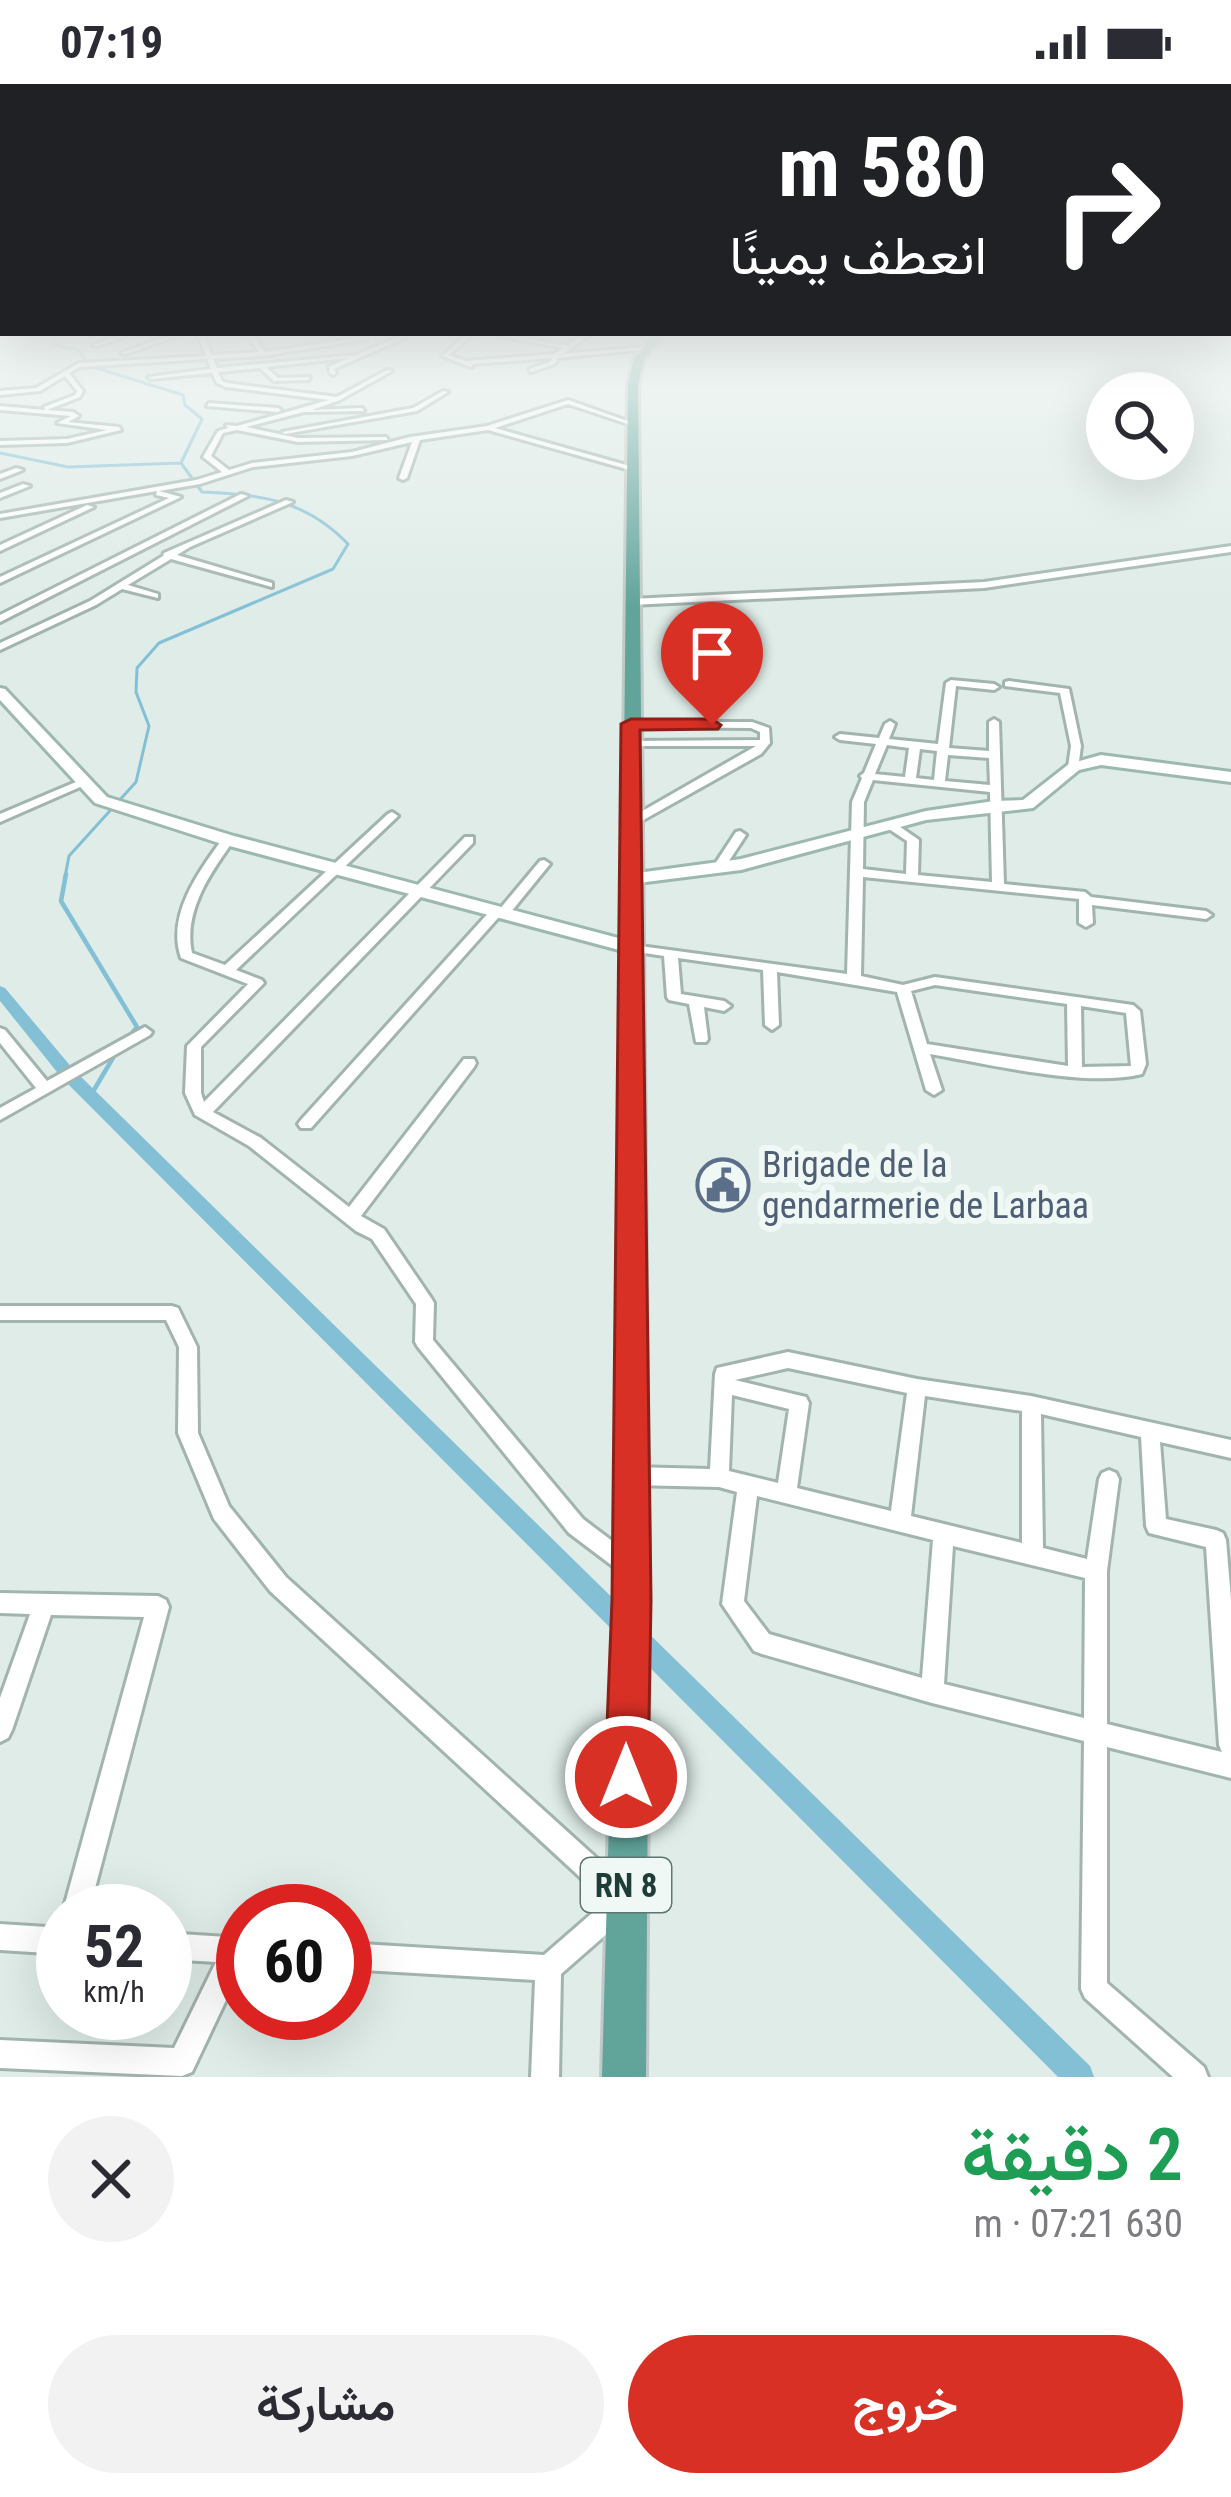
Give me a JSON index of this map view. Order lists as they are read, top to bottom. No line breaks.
{"streets":{"main road":["RN 8"]},"places":{"public building":["Brigade de la gendarmerie de Larbaa"]},"page":{"status":"07:19","turn":["580 m","انعطف يمينًا"],"speed":"52 km/h","limit":"60","heading":["2 دقيقة","630 m · 07:21"],"buttons":["خروج","مشاركة"]}}
